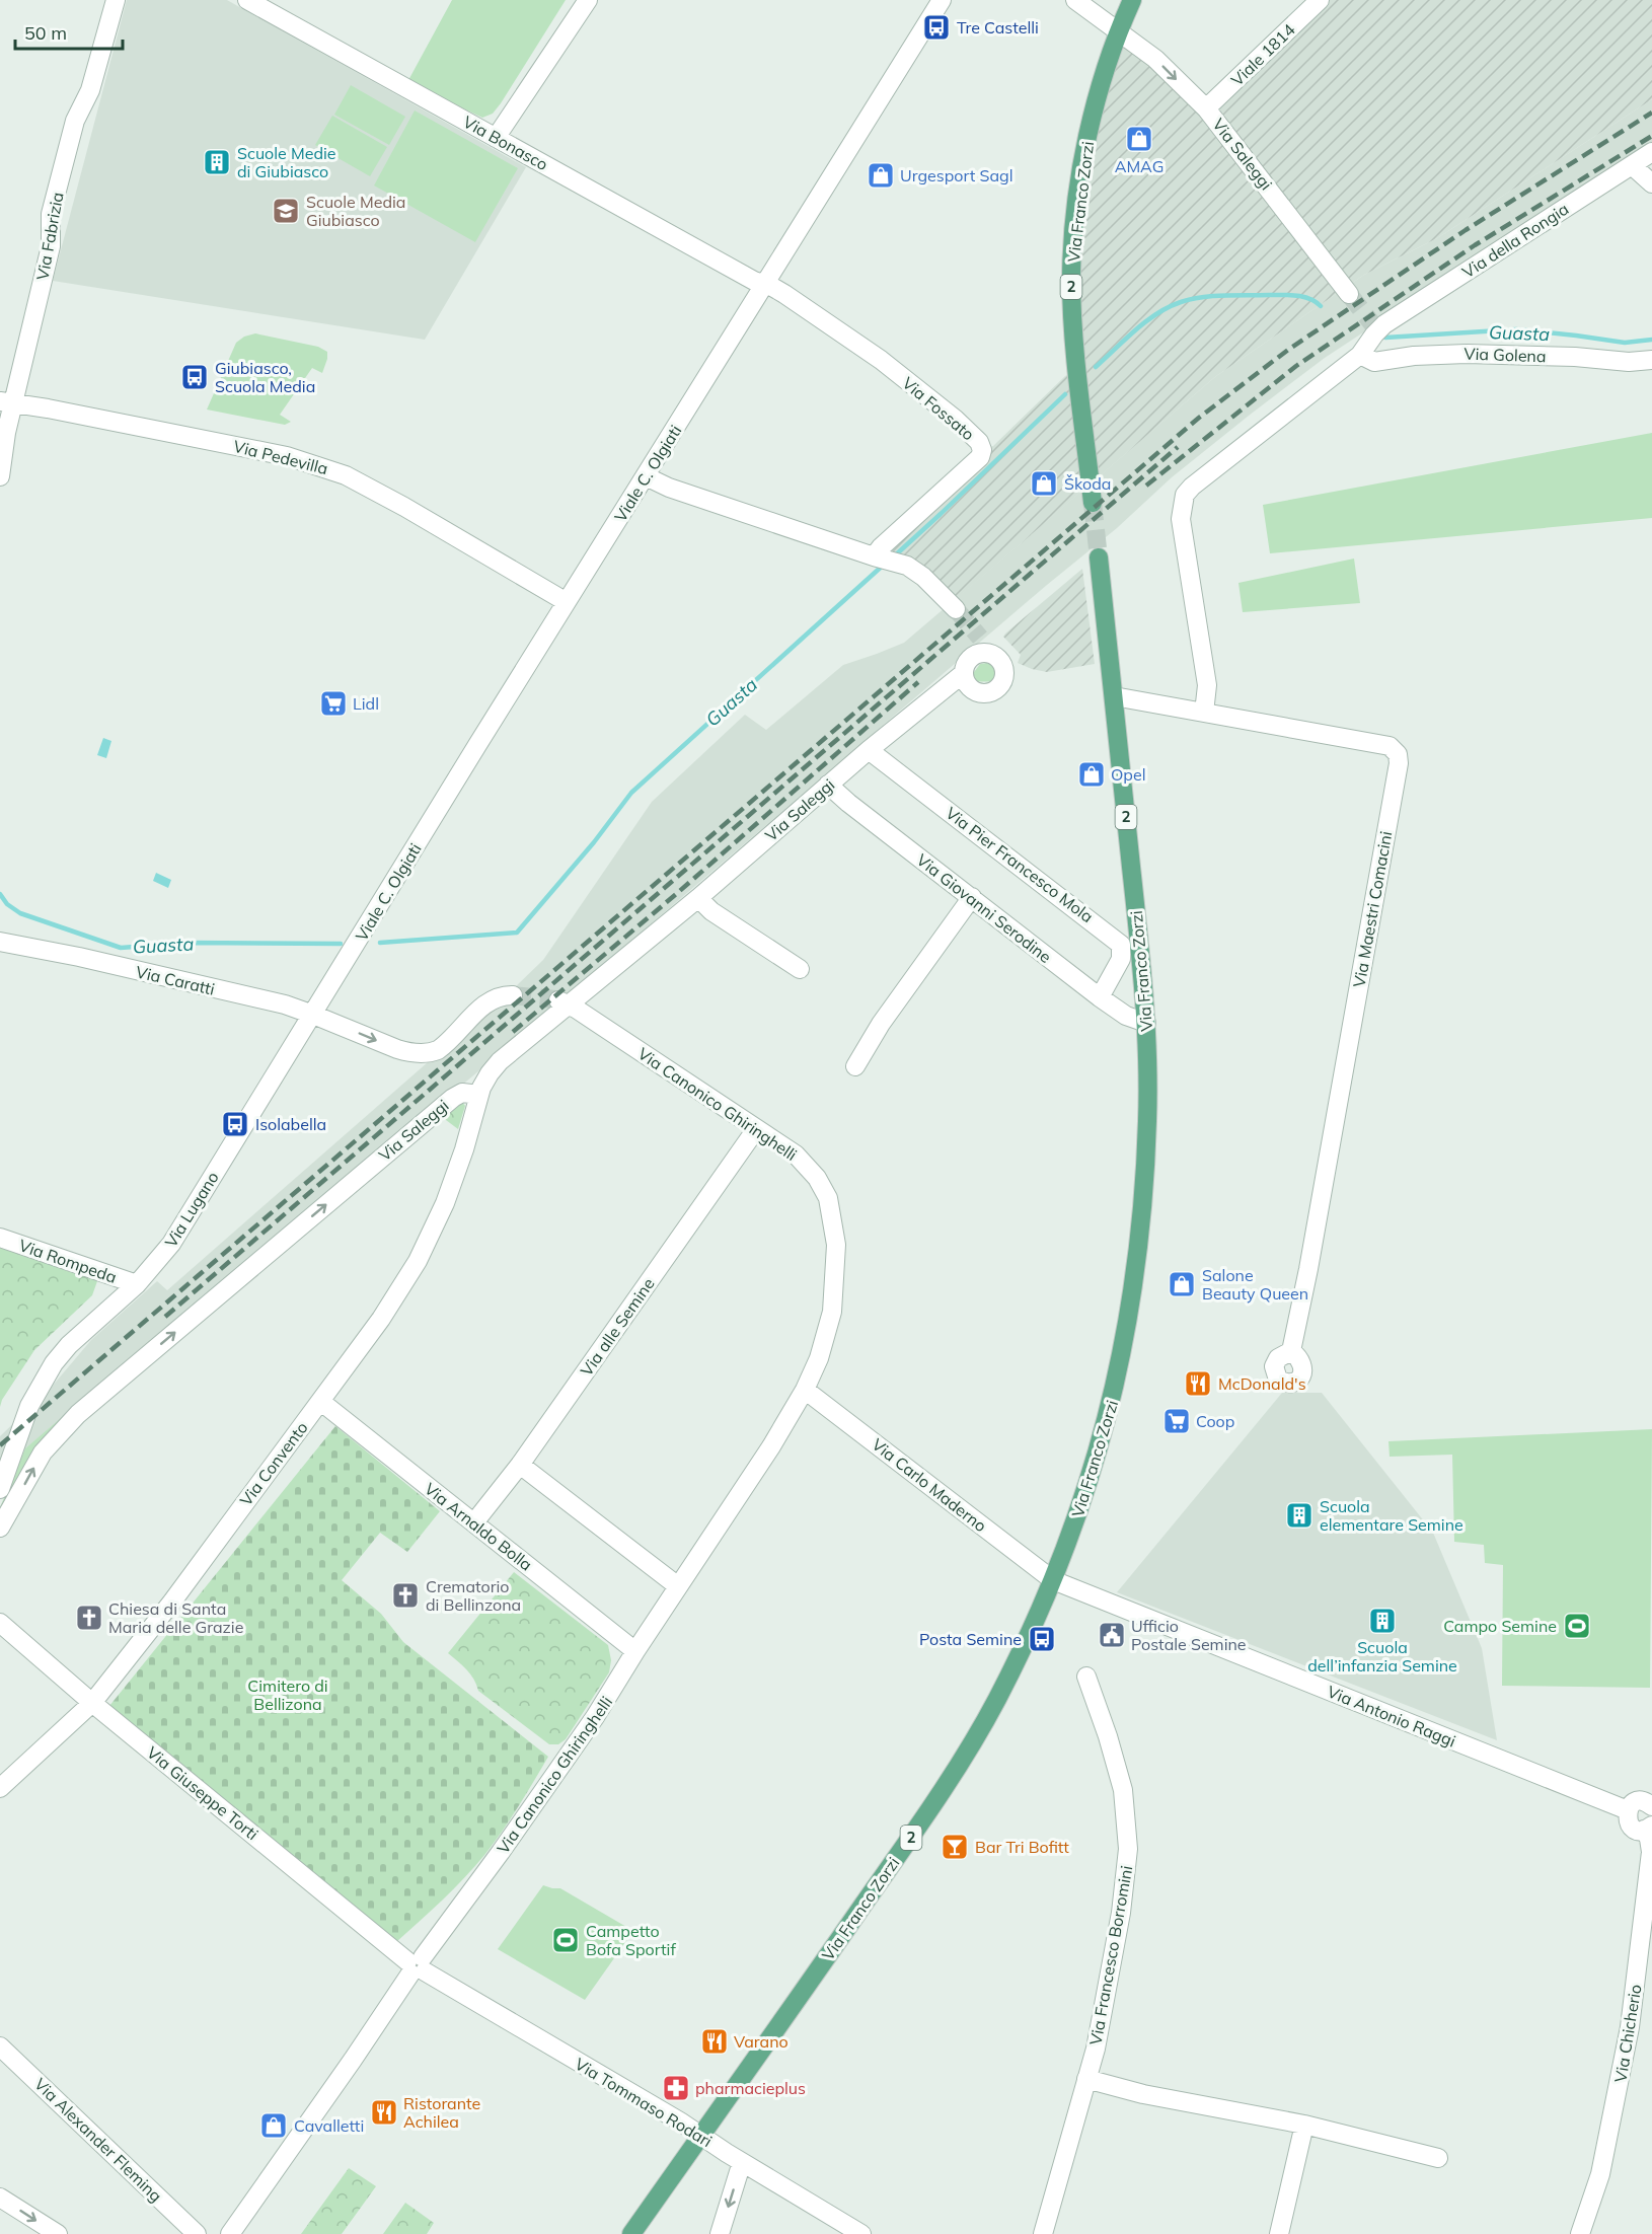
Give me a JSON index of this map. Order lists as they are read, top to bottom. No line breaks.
{"streets":{"main road":["Via Franco Zorzi","2"],"street":["Viale 1814","Via Bonasco","Via Saleggi","Via Fabrizia","Via della Rongia","Via Golena","Via Fossato","Via Pedevilla","Viale C. Olgiati","Via Pier Francesco Mola","Via Giovanni Serodine","Via Maestri Comacini","Via Caratti","Via Canonico Ghiringhelli","Via Lugano","Via Rompeda","Via alle Semine","Via Convento","Via Carlo Maderno","Via Arnaldo Bolla","Via Antonio Raggi","Via Giuseppe Torti","Via Francesco Borromini","Via Chicherio","Via Tommaso Rodari","Via Alexander Fleming"]},"crossings":[["Viale 1814","Via Saleggi"],["Via Bonasco","Via Fossato"],["Via Bonasco","Viale C. Olgiati"],["Via Saleggi","Via Franco Zorzi"],["Via Saleggi","2"],["Via Saleggi","Via Pier Francesco Mola"],["Via Saleggi","Via Giovanni Serodine"],["Via Saleggi","Via Canonico Ghiringhelli"],["Via Saleggi","Via Convento"],["Via Franco Zorzi","2"],["Via Franco Zorzi","Via Giovanni Serodine"],["Via Franco Zorzi","Via Maestri Comacini"],["Via Franco Zorzi","Via Carlo Maderno"],["Via Franco Zorzi","Via Antonio Raggi"],["Via Franco Zorzi","Via Tommaso Rodari"],["Via Fabrizia","Via Pedevilla"],["Via della Rongia","Via Golena"],["Via Fossato","Viale C. Olgiati"],["Via Pedevilla","Viale C. Olgiati"],["Viale C. Olgiati","Via Lugano"],["Via Pier Francesco Mola","Via Giovanni Serodine"],["Via Caratti","Via Lugano"],["Via Canonico Ghiringhelli","Via alle Semine"],["Via Canonico Ghiringhelli","Via Carlo Maderno"],["Via Canonico Ghiringhelli","Via Arnaldo Bolla"],["Via Canonico Ghiringhelli","Via Giuseppe Torti"],["Via Canonico Ghiringhelli","Via Tommaso Rodari"],["Via Lugano","Via Rompeda"],["Via alle Semine","Via Arnaldo Bolla"],["Via Convento","Via Arnaldo Bolla"],["Via Convento","Via Giuseppe Torti"],["Via Carlo Maderno","Via Antonio Raggi"],["Via Giuseppe Torti","Via Tommaso Rodari"]],"one_way":["Via Saleggi","Via Caratti"],"water":["Guasta"],"parks":["Cimitero di Bellizona"],"places":{"bus stop":["Tre Castelli","Giubiasco, Scuola Media","Isolabella","Posta Semine"],"shop":["AMAG","Urgesport Sagl","Škoda","Opel","Salone Beauty Queen","Cavalletti"],"building":["Scuole Medie di Giubiasco","Scuola elementare Semine","Scuola dell’infanzia Semine"],"school or university":["Scuole Media Giubiasco"],"supermarket":["Lidl","Coop"],"restaurant":["McDonald's","Varano","Ristorante Achilea"],"church":["Crematorio di Bellinzona","Chiesa di Santa Maria delle Grazie"],"sports":["Campo Semine","Campetto Bofa Sportif"],"public building":["Ufficio Postale Semine"],"bar":["Bar Tri Bofitt"],"pharmacy":["pharmacieplus"]},"scale_bar":"50 m"}
